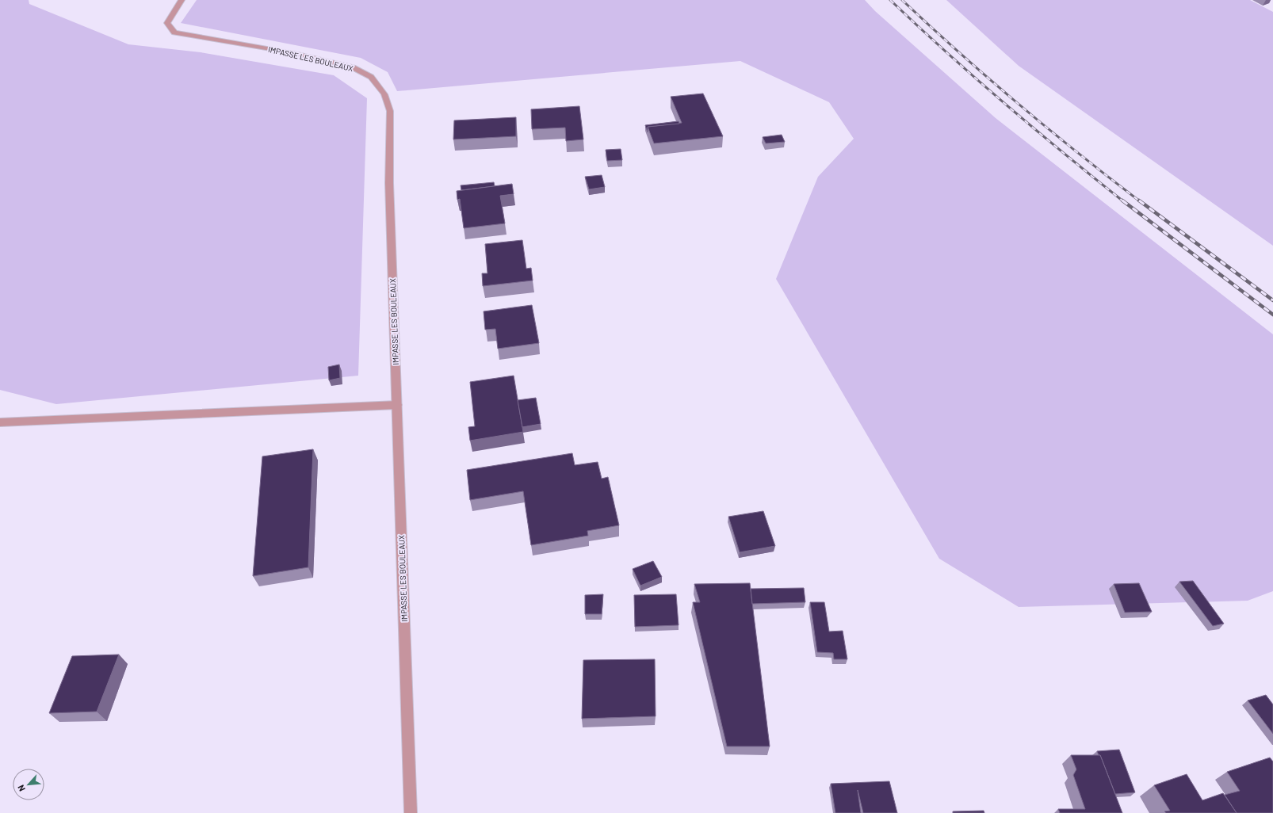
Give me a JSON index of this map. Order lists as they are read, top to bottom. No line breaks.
{"streets":{"street":["IMPASSE LES BOULEAUX"]},"north":"bottom left"}
